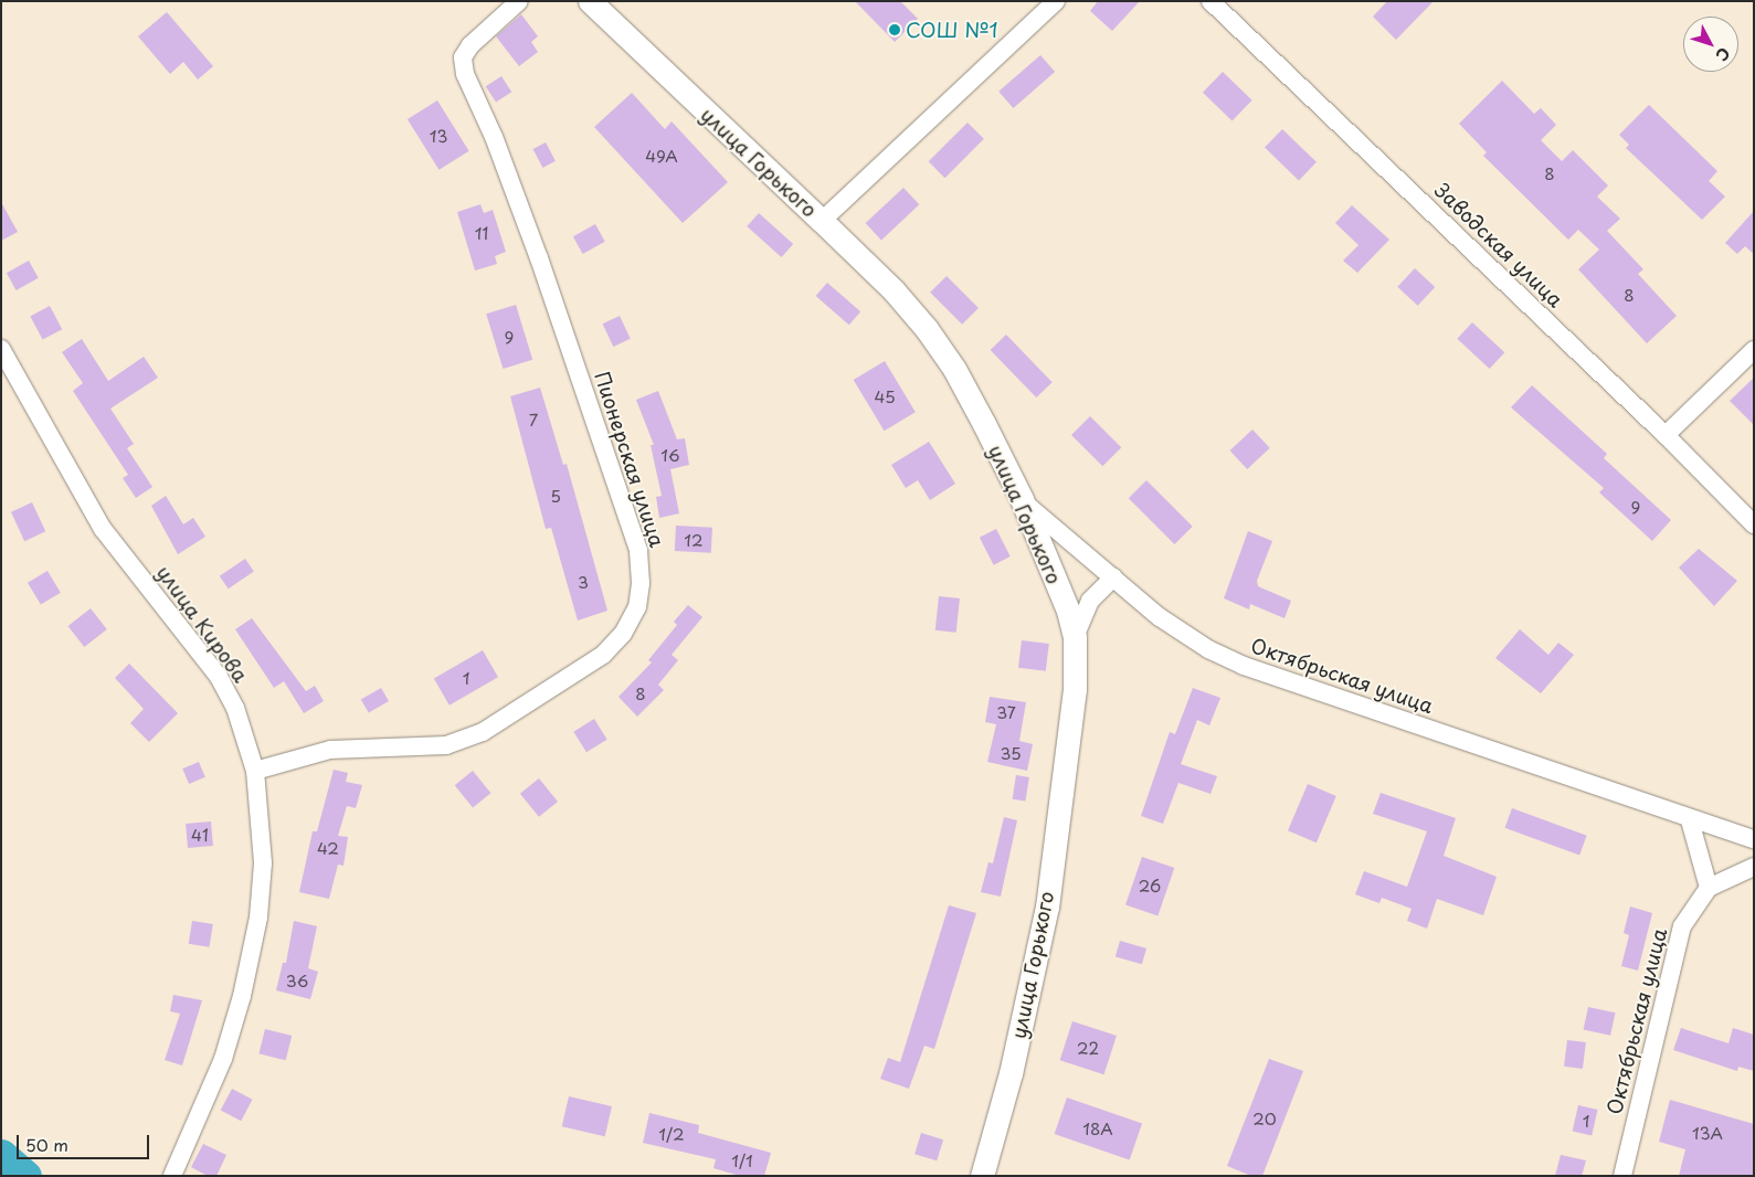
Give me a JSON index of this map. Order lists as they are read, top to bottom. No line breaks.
{"streets":{"main road":["улица Горького"],"street":["Заводская улица","Пионерская улица","улица Кирова","Октябрьская улица"]},"crossings":[["улица Горького","Октябрьская улица"],["Пионерская улица","улица Кирова"]],"places":["СОШ №1"],"house_numbers":["13","49А","8","11","8","9","45","7","16","5","9","12","3","1","8","37","35","41","42","26","36","22","20","1","18А","13А","1/2","1/1"],"scale_bar":"50 m","north":"bottom right"}
